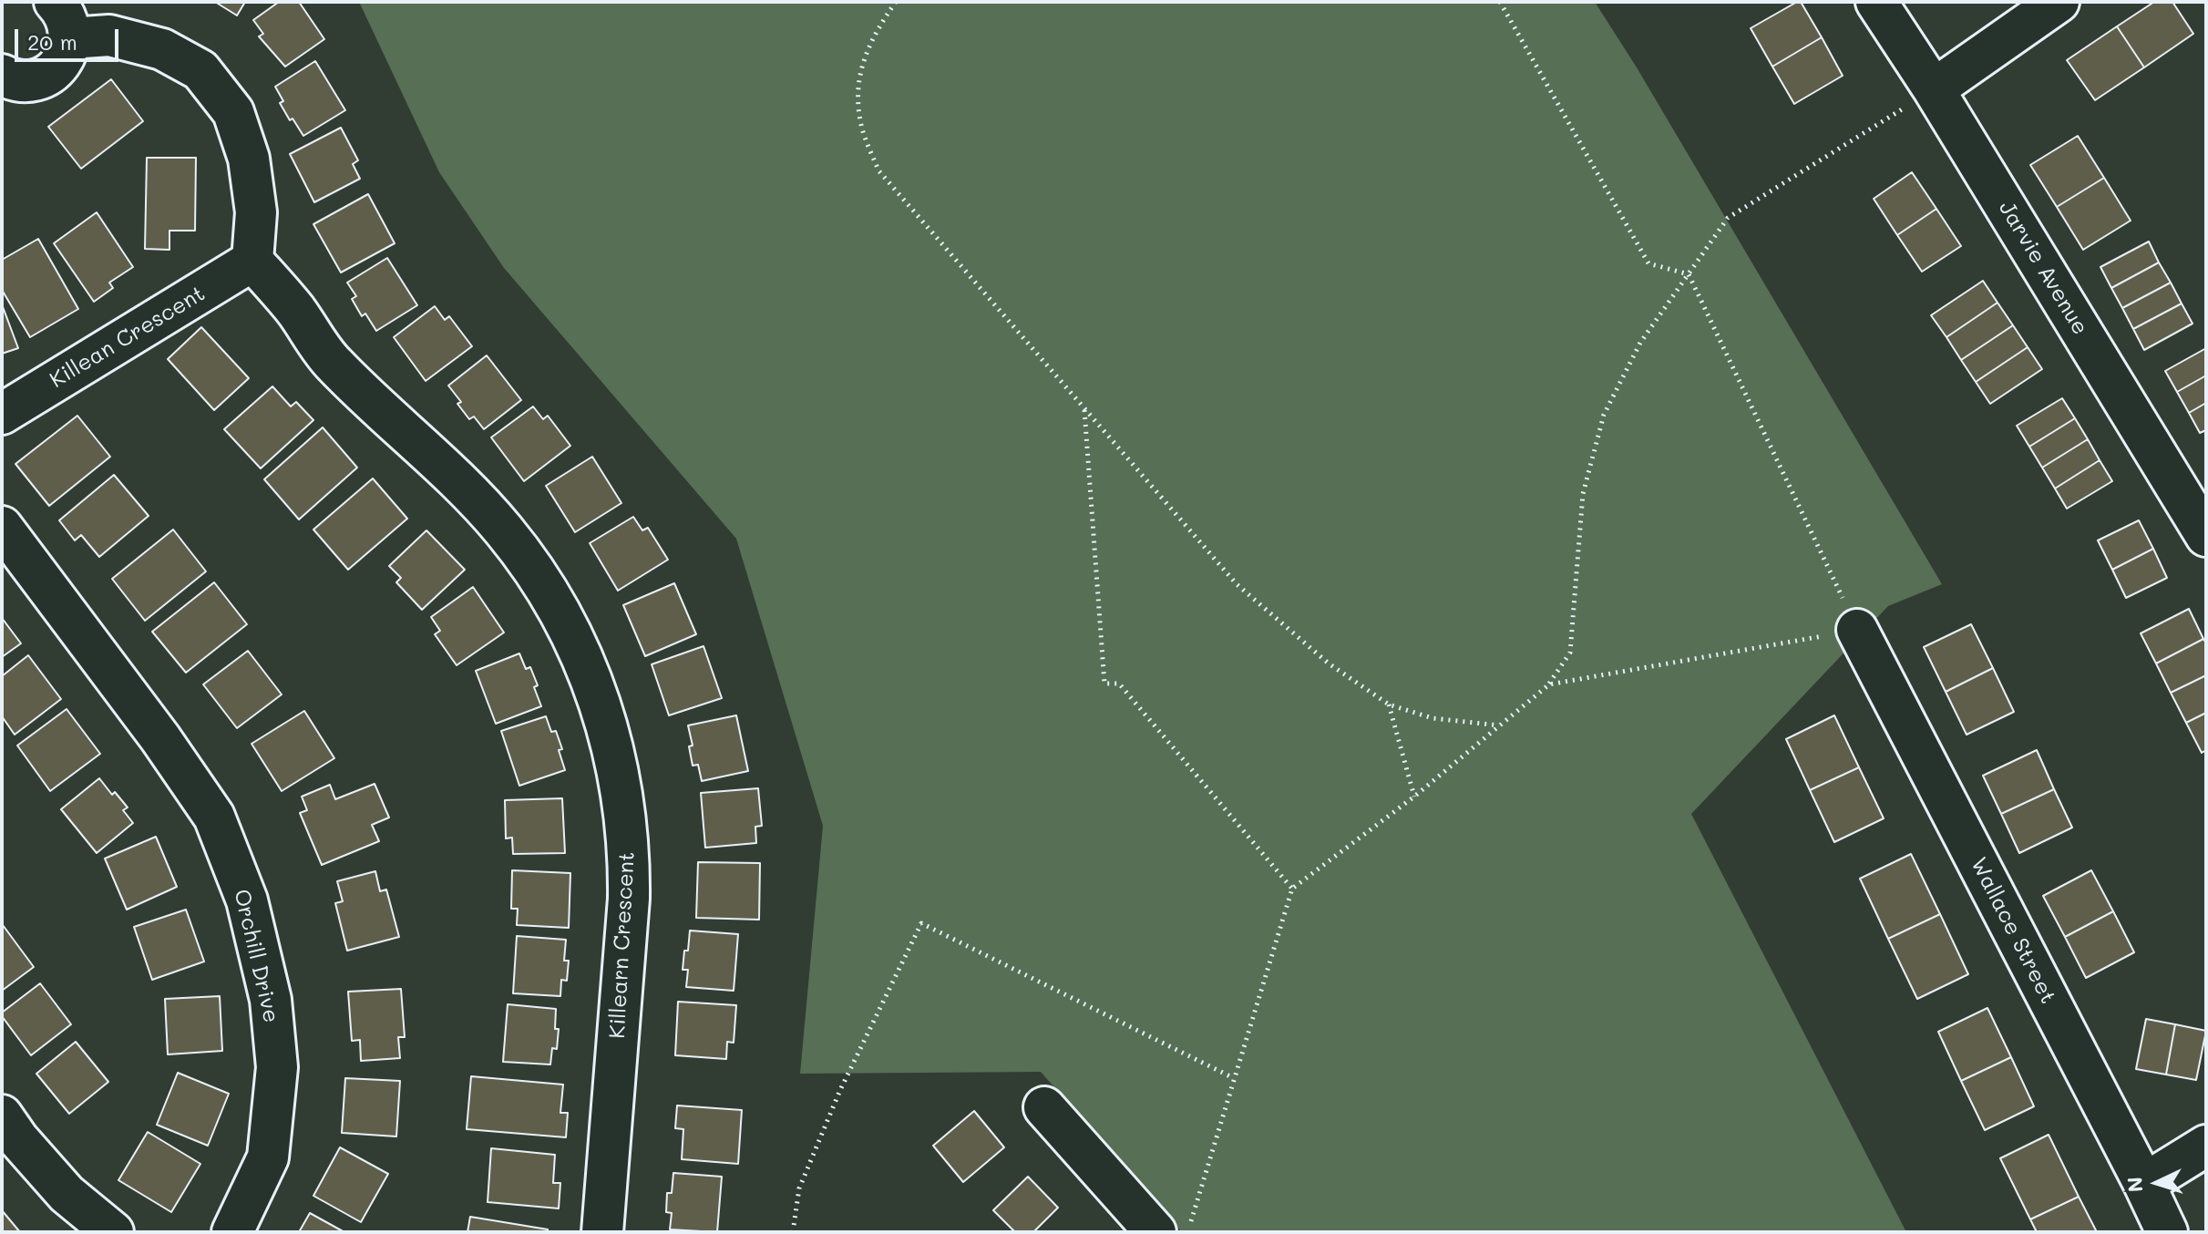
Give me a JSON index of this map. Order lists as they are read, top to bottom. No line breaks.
{"streets":{"street":["Jarvie Avenue","Killean Crescent","Wallace Street","Killearn Crescent","Orchill Drive"]},"crossings":[["Killean Crescent","Killearn Crescent"]],"scale_bar":"20 m","north":"left"}
